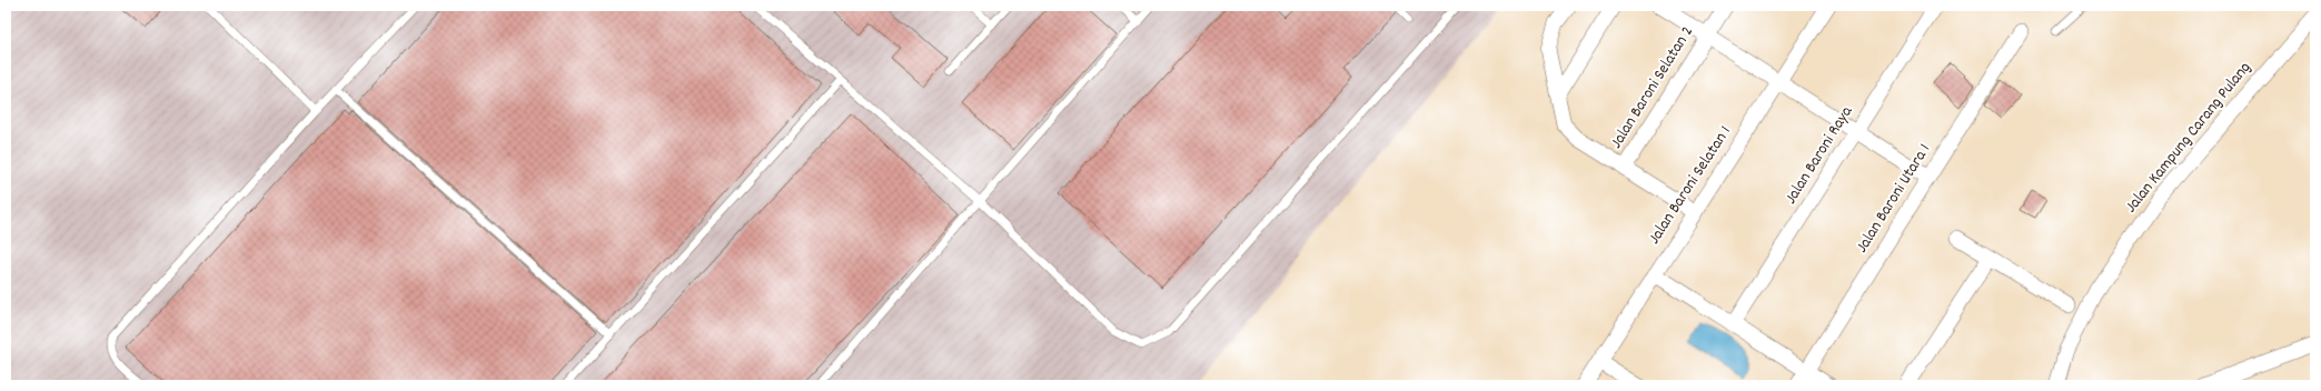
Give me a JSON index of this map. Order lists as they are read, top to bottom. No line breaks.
{"streets":{"street":["Jalan Baroni Selatan 2","Jalan Kampung Carang Pulang","Jalan Baroni Raya","Jalan Baroni Selatan 1","Jalan Baroni Utara 1"]}}
